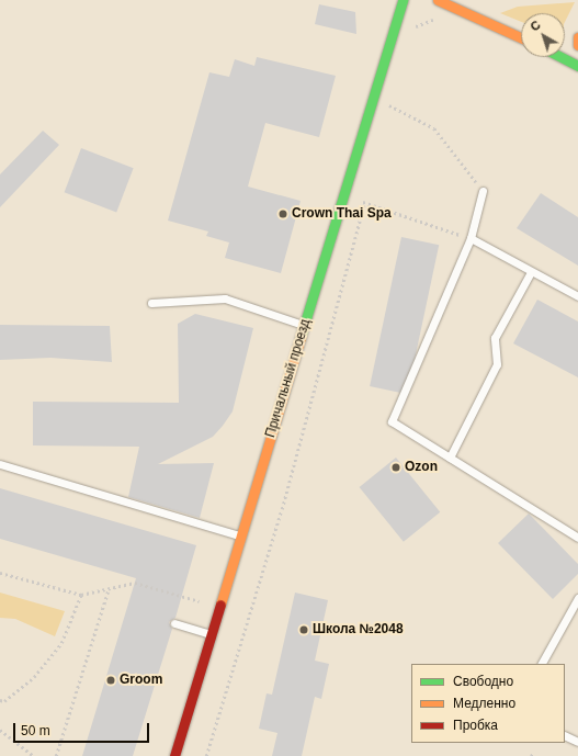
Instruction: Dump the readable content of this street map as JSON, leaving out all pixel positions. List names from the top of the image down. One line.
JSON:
{"streets":{"street":["Причальный проезд"]},"places":["Crown Thai Spa","Ozon","Школа №2048","Groom"],"legend":["Свободно","Медленно","Пробка"],"scale_bar":"50 m","north":"top left"}
